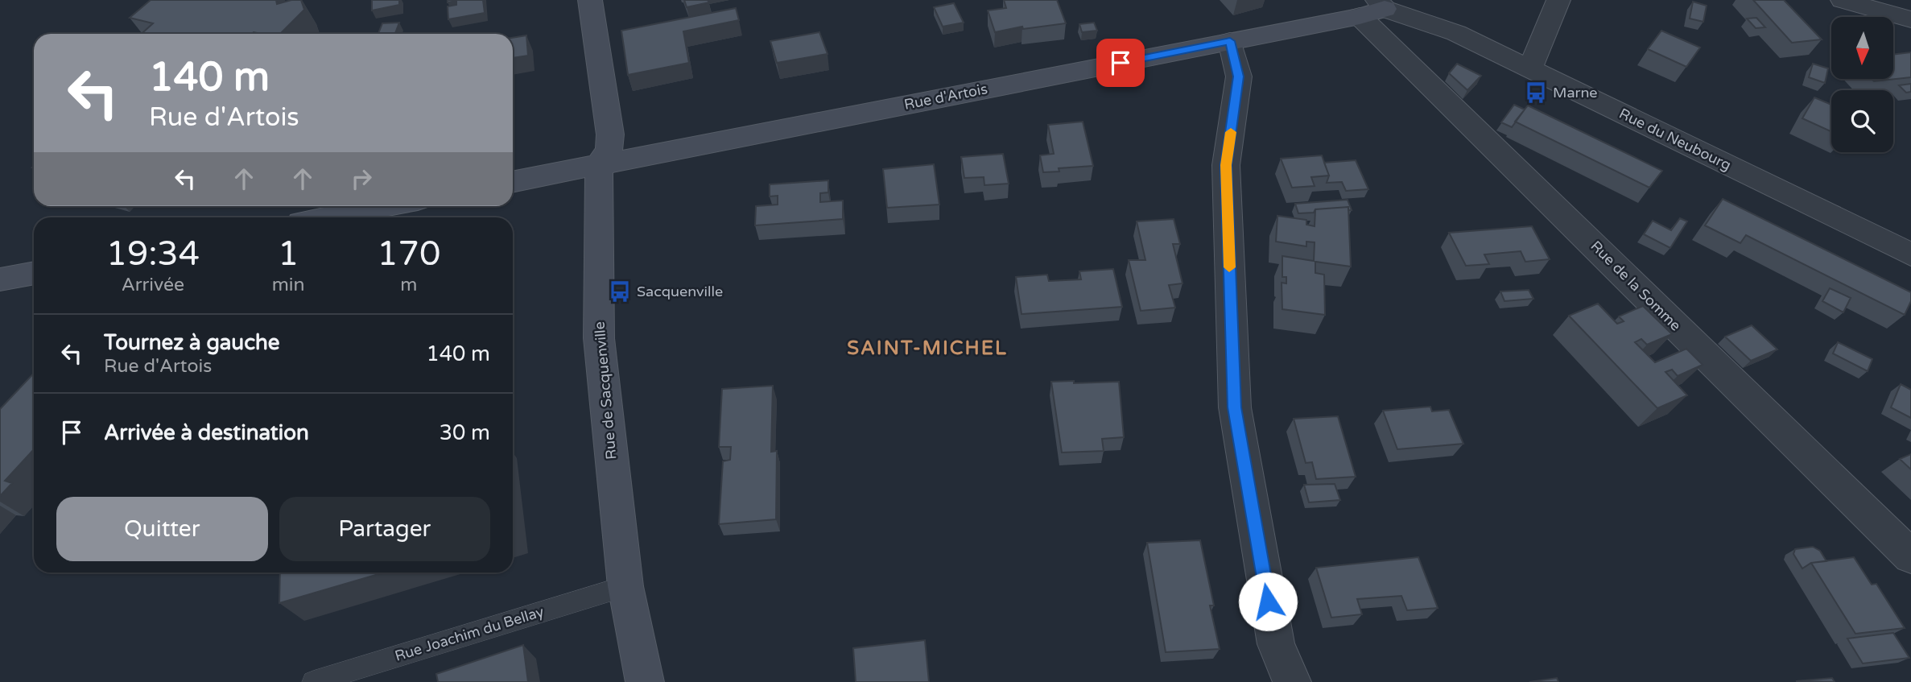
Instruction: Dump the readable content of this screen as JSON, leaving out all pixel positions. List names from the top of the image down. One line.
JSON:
{"streets":{"street":["Rue d'Artois","Rue du Neubourg","Rue de la Somme","Rue de Sacquenville"],"lane":["Rue Joachim du Bellay"]},"crossings":[["Rue d'Artois","Rue du Neubourg"],["Rue d'Artois","Rue de la Somme"],["Rue d'Artois","Rue de Sacquenville"],["Rue du Neubourg","Rue de la Somme"],["Rue de Sacquenville","Rue Joachim du Bellay"]],"districts":["SAINT-MICHEL"],"places":{"bus stop":["Marne","Sacquenville"]},"north":"bottom","page":{"turn":["140 m","Rue d'Artois"],"eta":["19:34","Arrivée","1","min","170","m"],"list":[{"name":"Tournez à gauche","note":"Rue d'Artois","value":"140 m"},{"name":"Arrivée à destination","value":"30 m"}],"buttons":["Quitter","Partager"]}}
